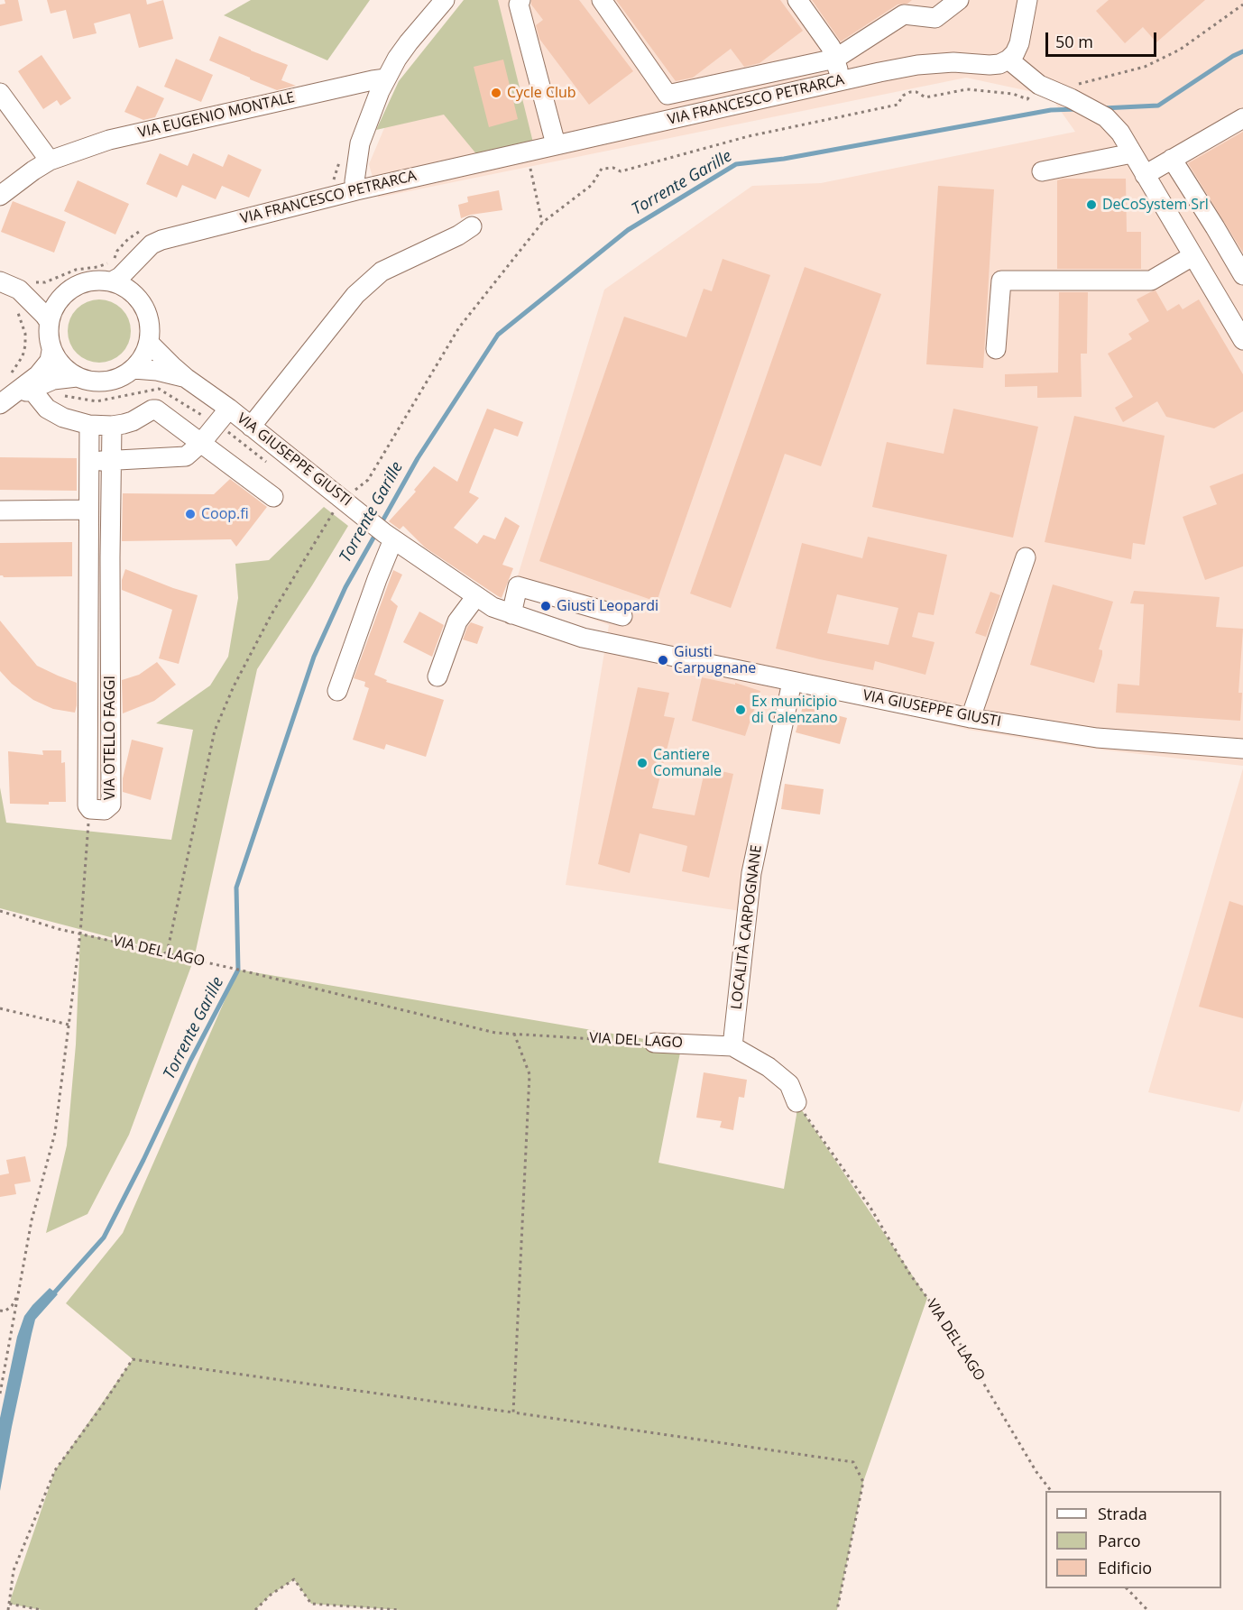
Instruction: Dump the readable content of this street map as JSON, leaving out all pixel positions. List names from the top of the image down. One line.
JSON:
{"streets":{"street":["VIA FRANCESCO PETRARCA","VIA EUGENIO MONTALE","VIA GIUSEPPE GIUSTI","VIA OTELLO FAGGI","LOCALITÀ CARPOGNANE","VIA DEL LAGO"]},"crossings":[["VIA FRANCESCO PETRARCA","VIA GIUSEPPE GIUSTI"],["VIA GIUSEPPE GIUSTI","LOCALITÀ CARPOGNANE"],["LOCALITÀ CARPOGNANE","VIA DEL LAGO"]],"water":["Torrente Garille"],"places":["Cycle Club","DeCoSystem Srl","Coop.fi","Giusti Leopardi","Giusti Carpugnane","Ex municipio di Calenzano","Cantiere Comunale"],"legend":["Strada","Parco","Edificio"],"scale_bar":"50 m"}
